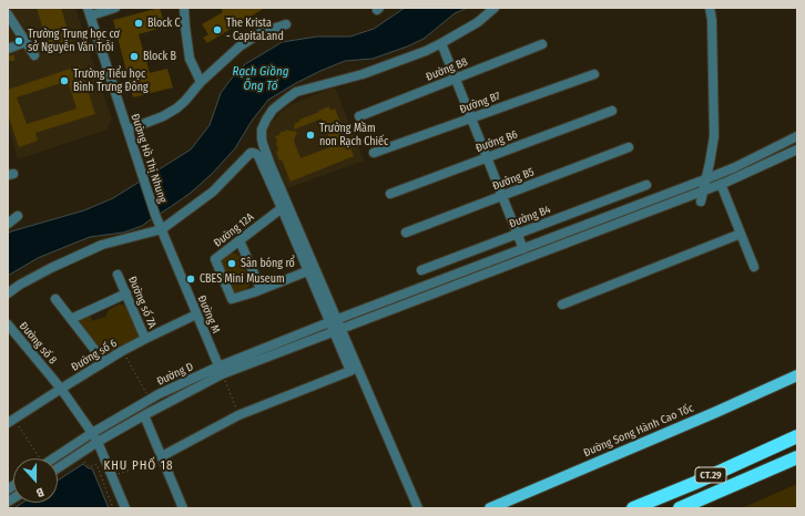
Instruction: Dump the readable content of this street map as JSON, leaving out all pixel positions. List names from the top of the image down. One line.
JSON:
{"streets":{"highway":["CT.29"],"main road":["Đường Song Hành Cao Tốc"],"street":["Đường B8","Đường B7","Đường B6","Đường Hồ Thị Nhung","Đường B5","Đường B4","Đường 12A","Đường số 7A","Đường M","Đường số 8","Đường số 6","Đường D"]},"crossings":[["Đường Hồ Thị Nhung","Đường M"],["Đường số 7A","Đường số 6"],["Đường M","Đường số 6"],["Đường M","Đường D"],["Đường số 8","Đường số 6"],["Đường số 8","Đường D"]],"districts":["KHU PHỐ 18"],"water":["Rạch Giồng Ông Tố"],"places":["Block C","The Krista - CapitaLand","Trường Trung học cơ sở Nguyễn Văn Trỗi","Block B","Trường Tiểu học Bình Trưng Đông","Trường Mầm non Rạch Chiếc","Sân bóng rổ","CBES Mini Museum"],"north":"bottom"}
